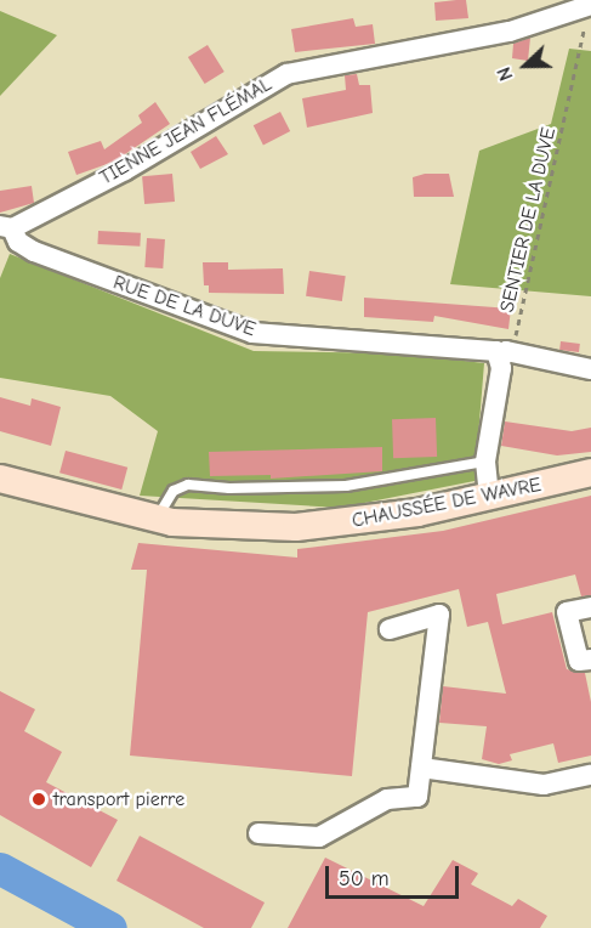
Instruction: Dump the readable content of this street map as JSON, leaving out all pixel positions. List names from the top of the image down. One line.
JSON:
{"streets":{"main road":["CHAUSSÉE DE WAVRE"],"street":["TIENNE JEAN FLÉMAL","RUE DE LA DUVE"],"path":["SENTIER DE LA DUVE"]},"crossings":[["TIENNE JEAN FLÉMAL","SENTIER DE LA DUVE"],["TIENNE JEAN FLÉMAL","RUE DE LA DUVE"],["SENTIER DE LA DUVE","RUE DE LA DUVE"]],"places":["transport pierre"],"scale_bar":"50 m","north":"left"}
